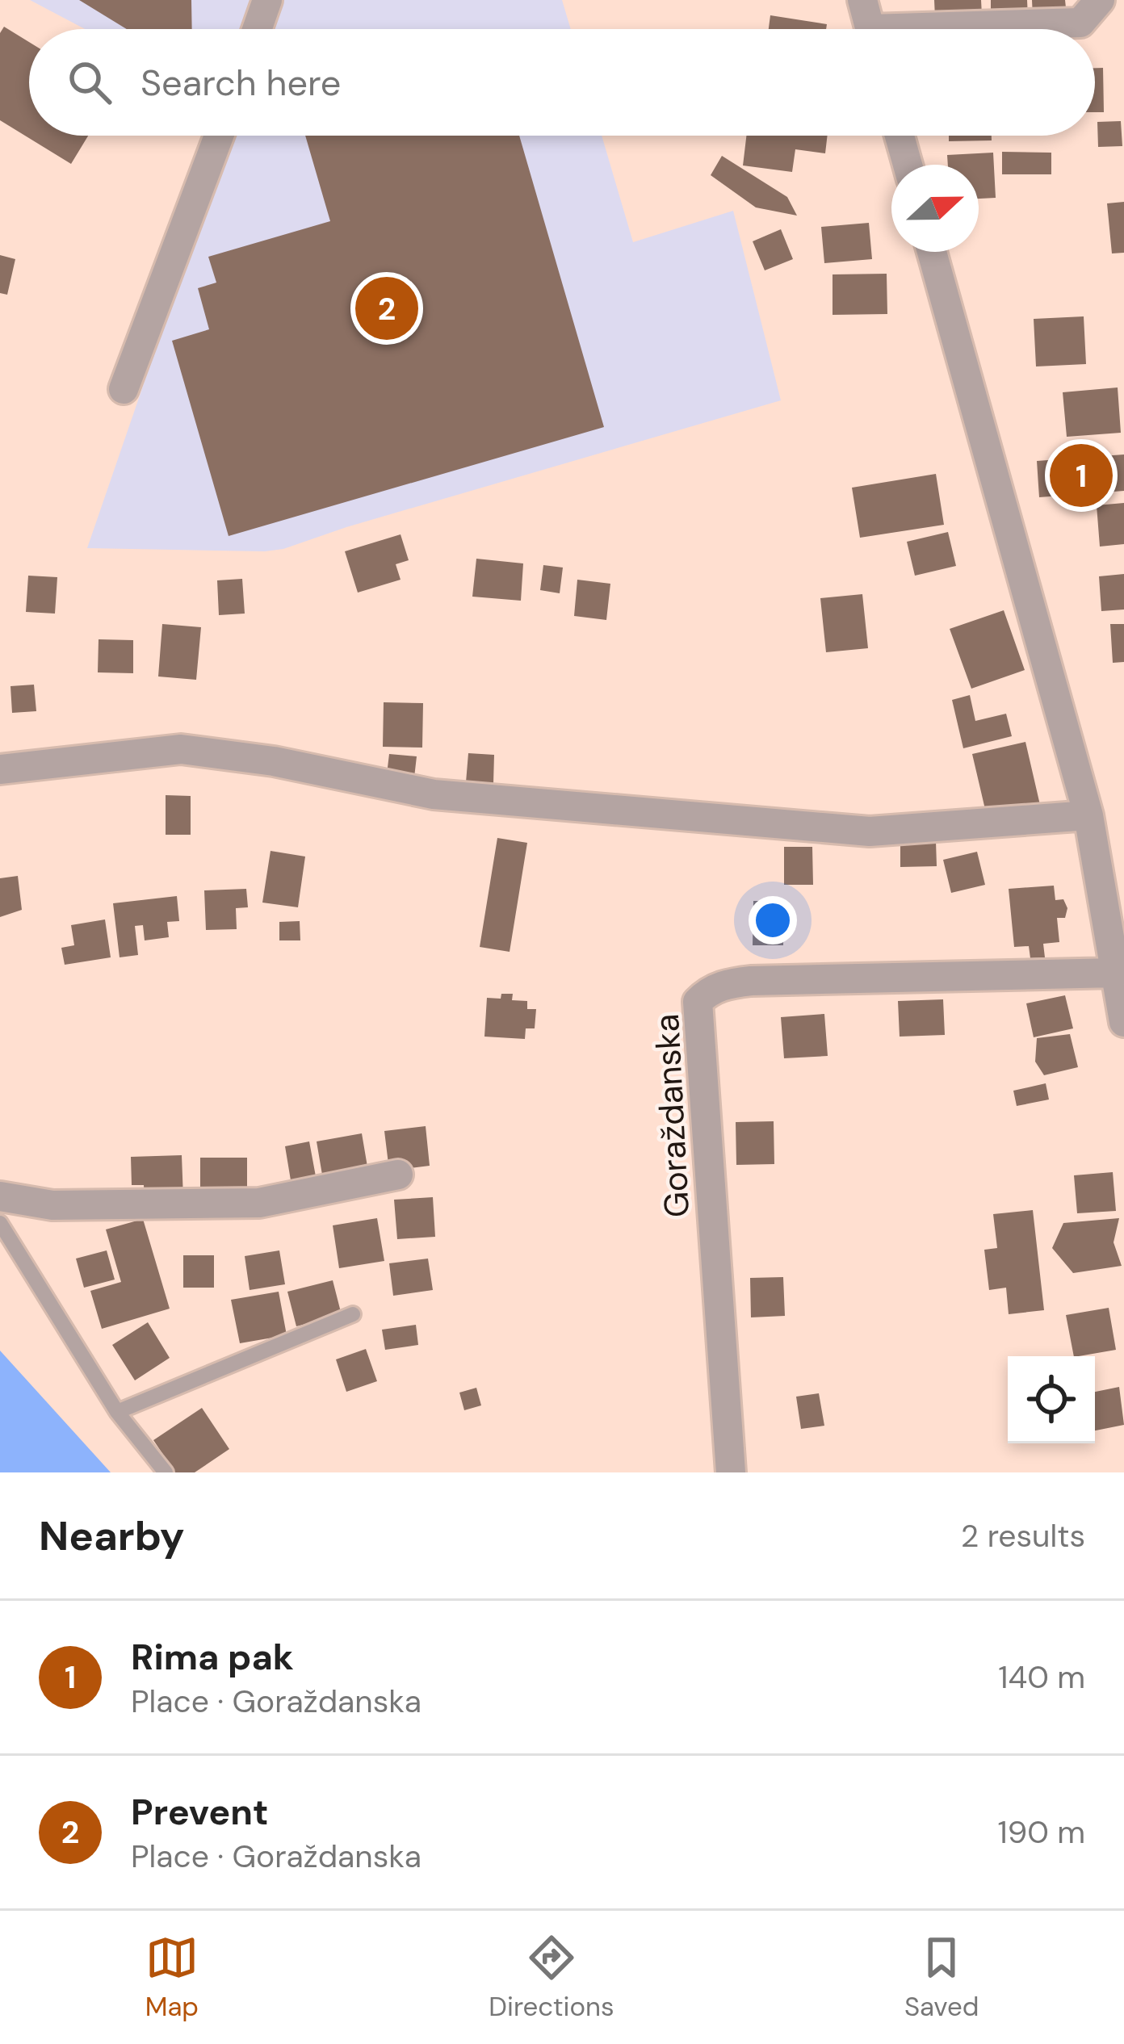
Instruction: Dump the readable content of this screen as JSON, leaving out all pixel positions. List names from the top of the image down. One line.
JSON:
{"streets":{"street":["Goraždanska"]},"north":"right","page":{"search":"Search here","pins":["2","1"],"heading":["Nearby","2 results"],"list":[{"mark":"1","name":"Rima pak","note":"Place · Goraždanska","value":"140 m"},{"mark":"2","name":"Prevent","note":"Place · Goraždanska","value":"190 m"}],"nav":["Map","Directions","Saved"]}}
